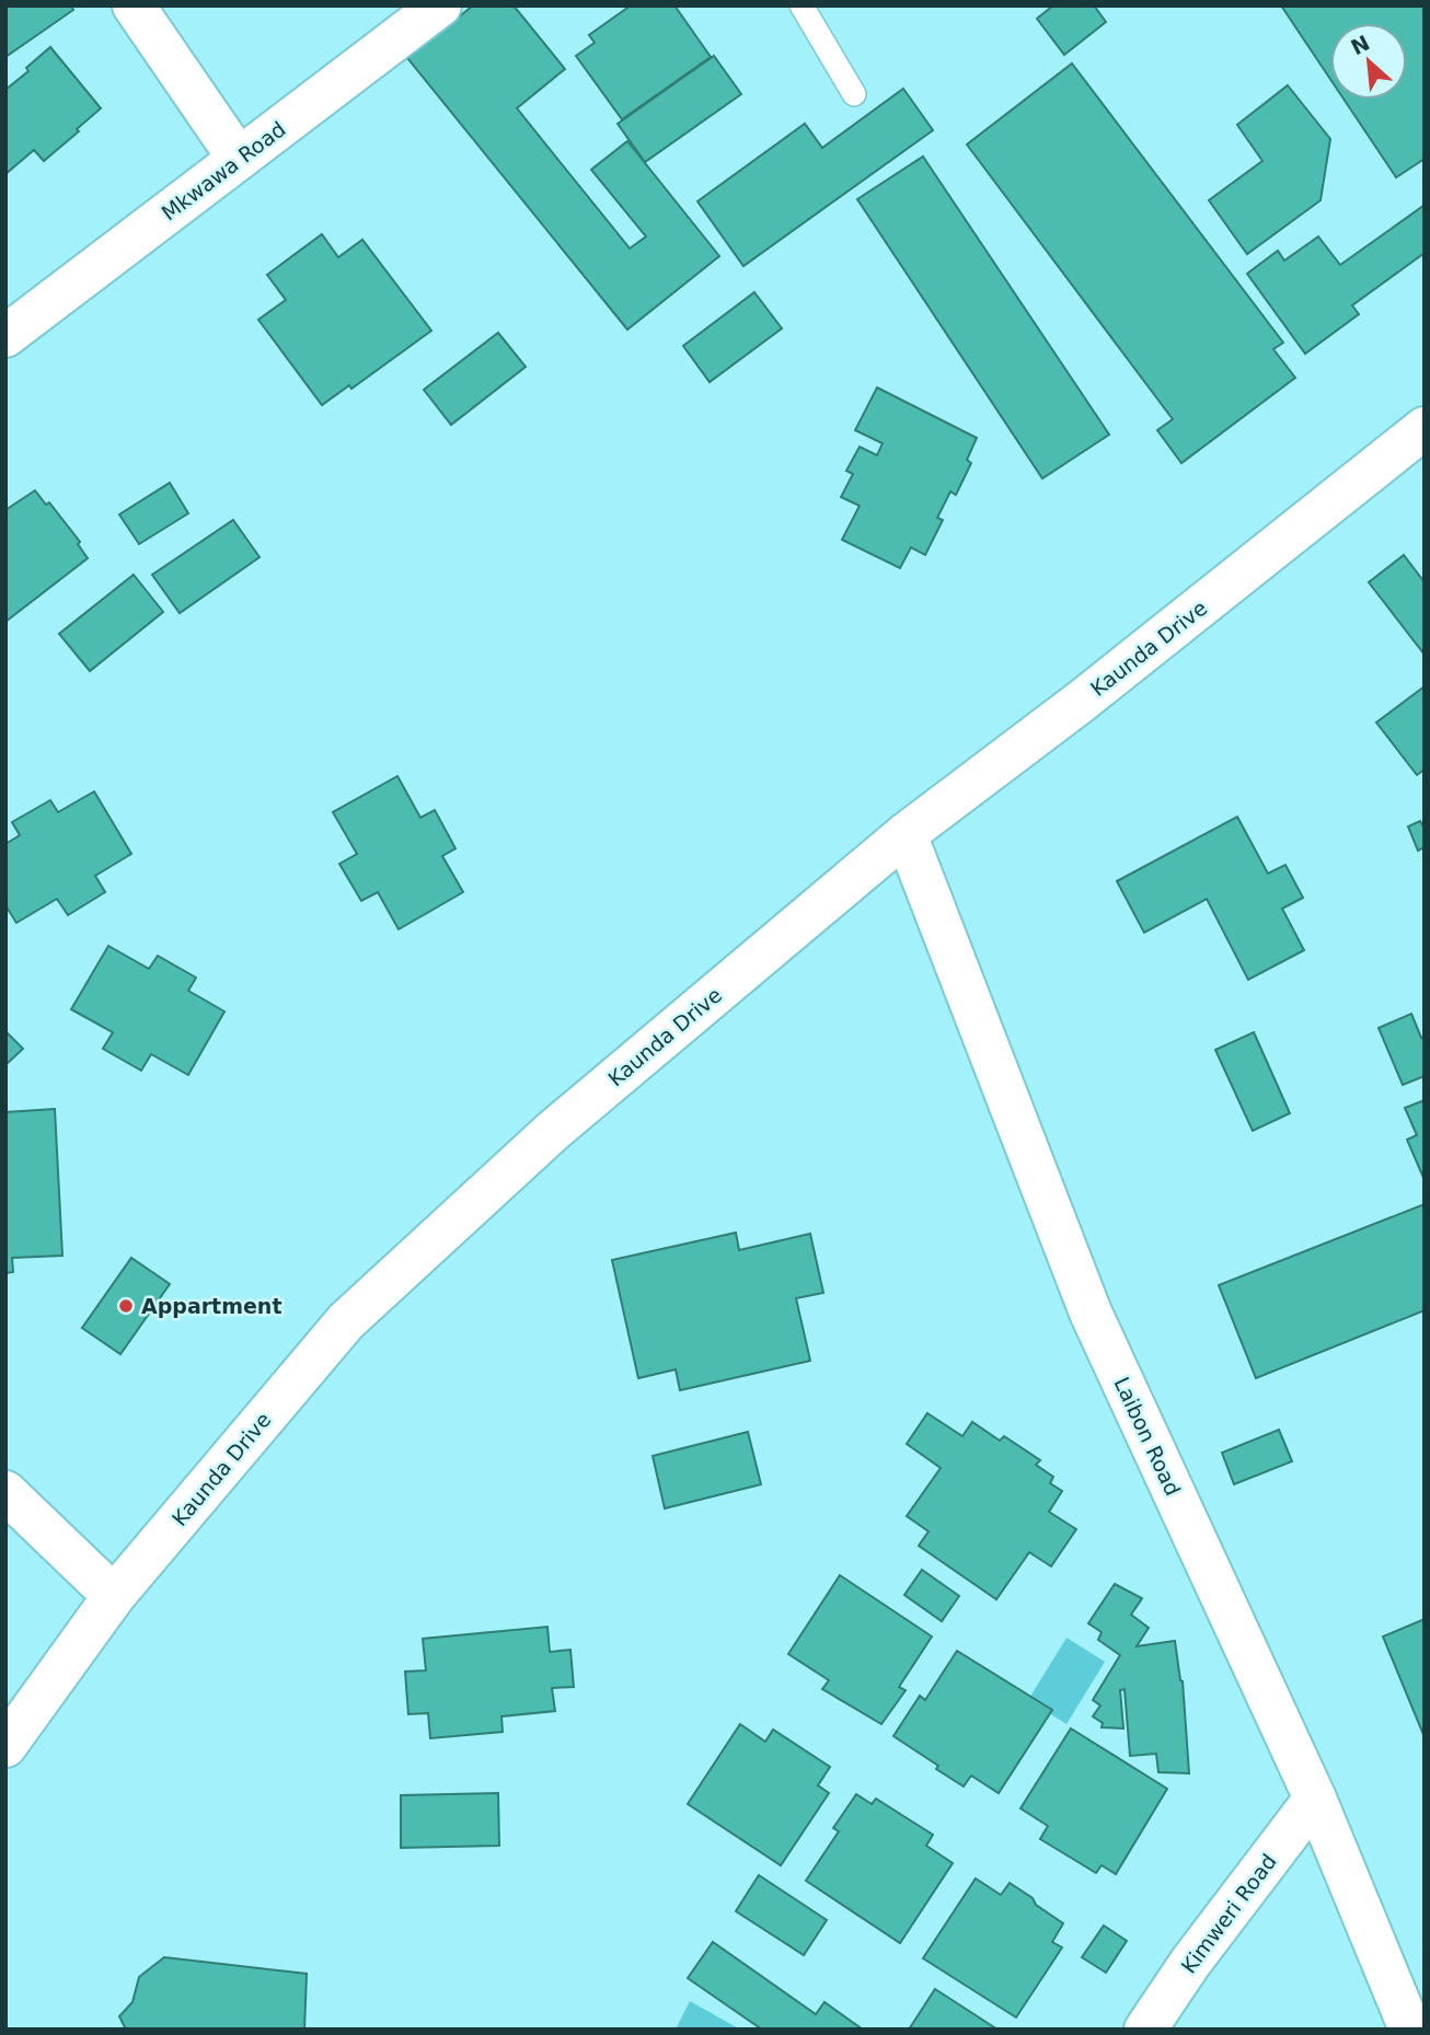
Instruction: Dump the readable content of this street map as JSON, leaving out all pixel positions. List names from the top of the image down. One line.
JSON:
{"streets":{"street":["Mkwawa Road","Kaunda Drive","Laibon Road","Kimweri Road"]},"crossings":[["Kaunda Drive","Laibon Road"],["Laibon Road","Kimweri Road"]],"places":["Appartment"],"north":"top left"}
